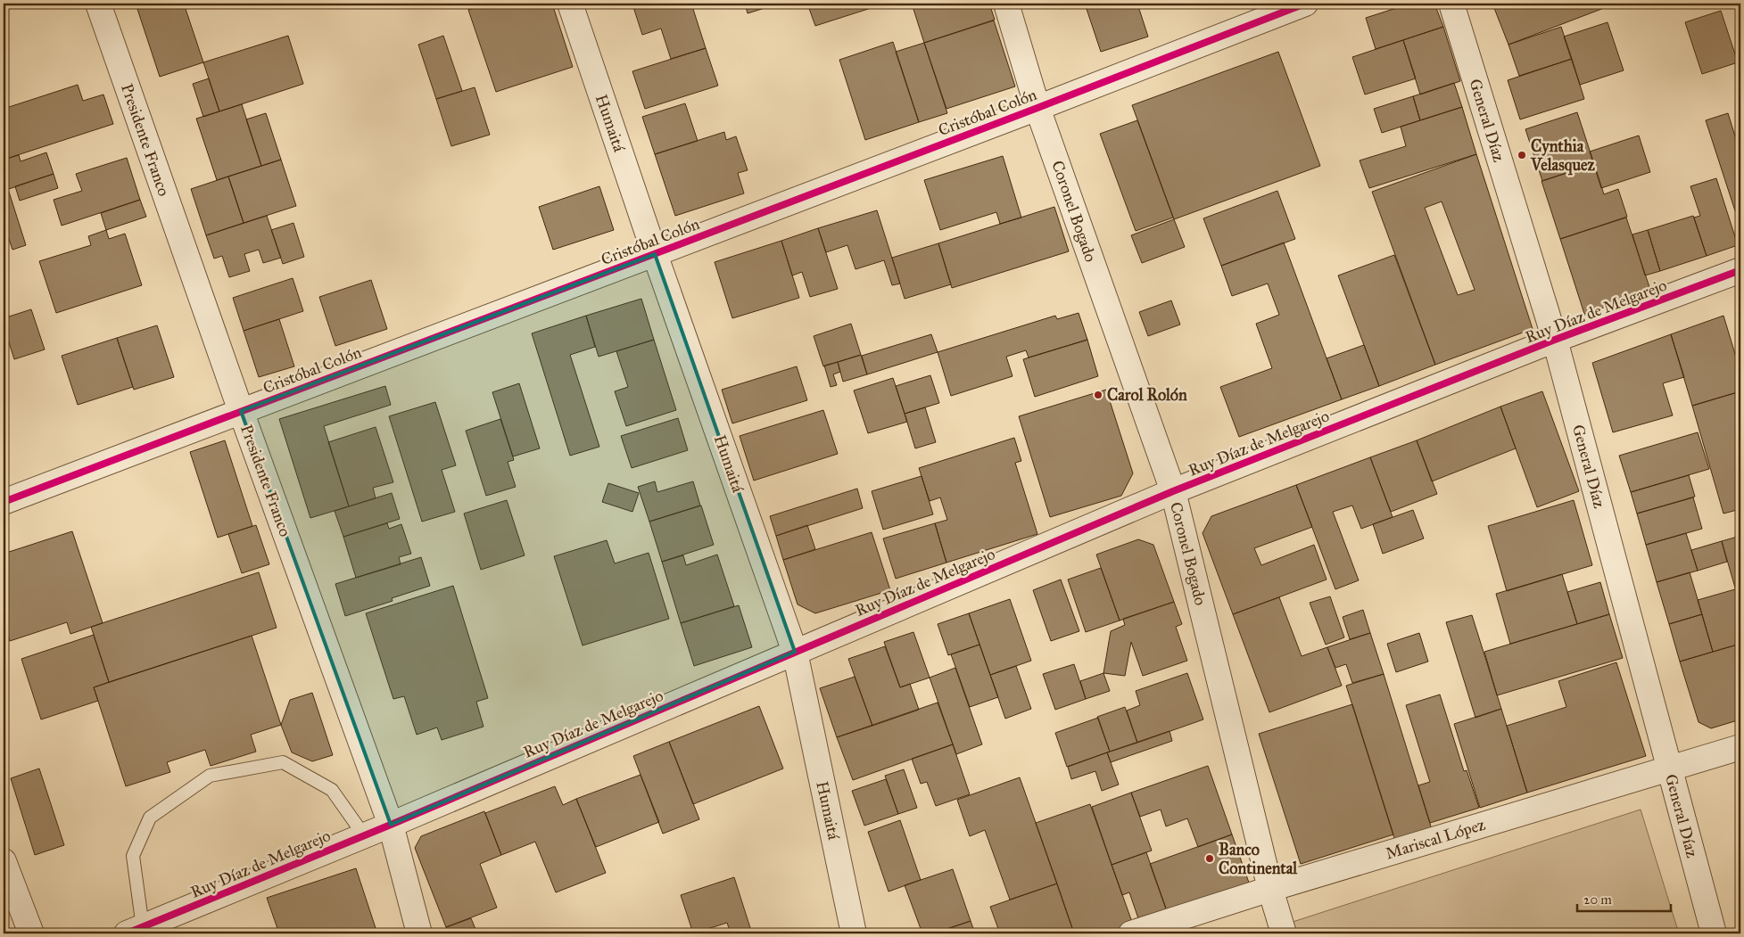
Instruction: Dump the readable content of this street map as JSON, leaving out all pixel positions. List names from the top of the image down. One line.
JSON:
{"streets":{"street":["Cristóbal Colón","General Díaz","Humaitá","Presidente Franco","Coronel Bogado","Ruy Díaz de Melgarejo","Mariscal López"]},"crossings":[["Cristóbal Colón","Humaitá"],["Cristóbal Colón","Presidente Franco"],["Cristóbal Colón","Coronel Bogado"],["General Díaz","Ruy Díaz de Melgarejo"],["General Díaz","Mariscal López"],["Humaitá","Ruy Díaz de Melgarejo"],["Presidente Franco","Ruy Díaz de Melgarejo"],["Coronel Bogado","Ruy Díaz de Melgarejo"],["Coronel Bogado","Mariscal López"]],"places":["Cynthia Velasquez","Carol Rolón","Banco Continental"],"scale_bar":"20 m"}
